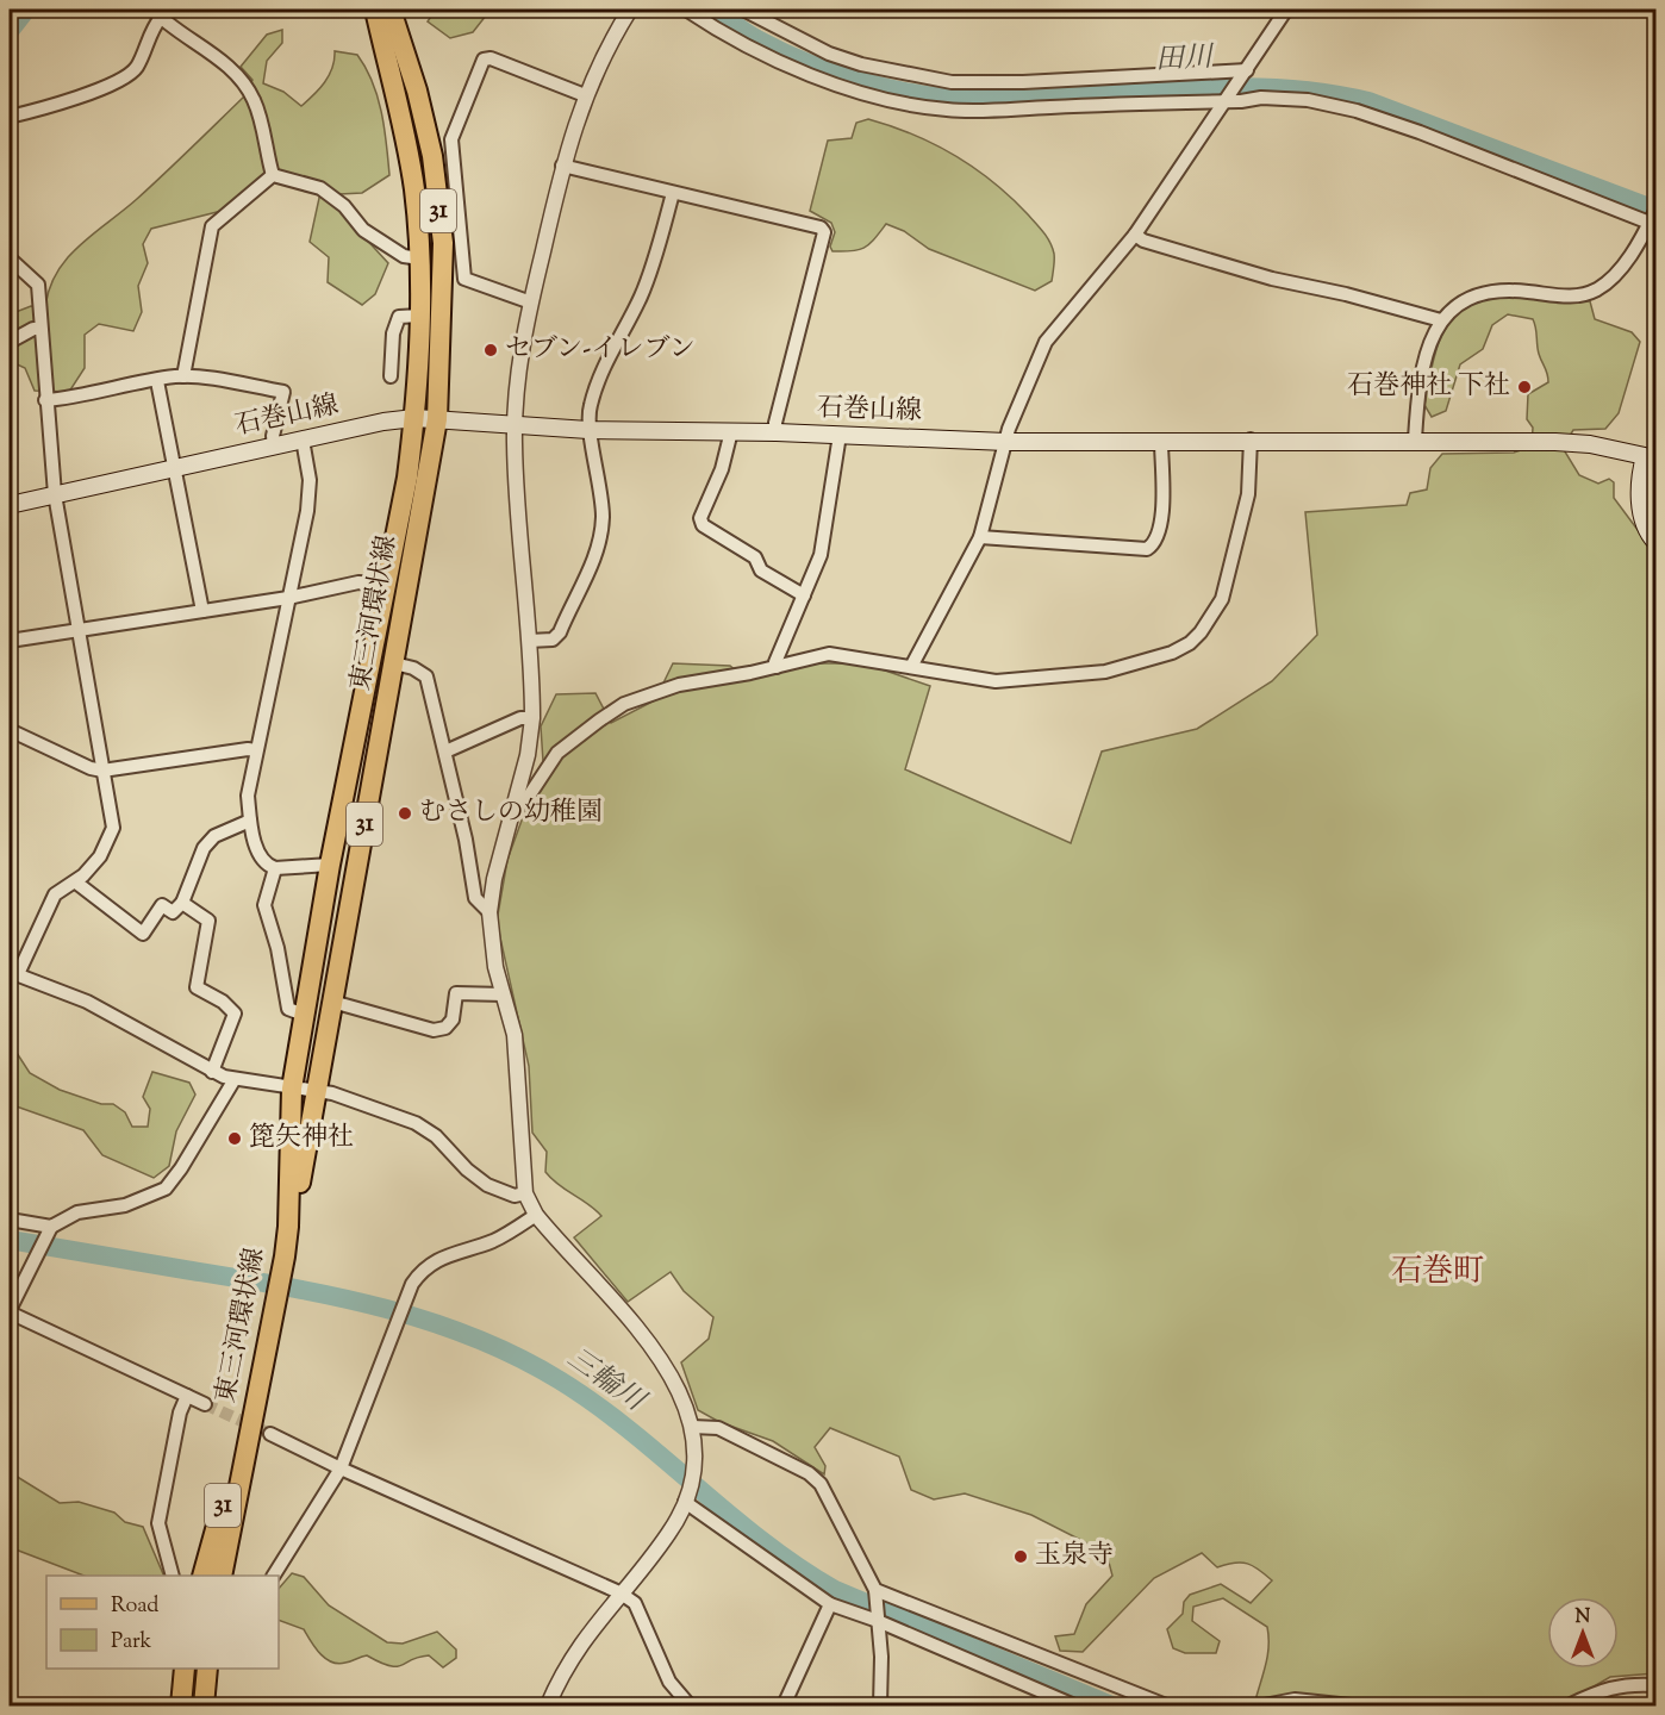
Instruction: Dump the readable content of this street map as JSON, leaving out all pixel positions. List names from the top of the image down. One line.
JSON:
{"streets":{"main road":["31","石巻山線","東三河環状線"]},"crossings":[["石巻山線","東三河環状線"]],"districts":["石巻町"],"water":["田川","三輪川"],"places":["セブン-イレブン","石巻神社 下社","むさしの幼稚園","箆矢神社","玉泉寺"],"legend":["Road","Park"],"north":"top"}
